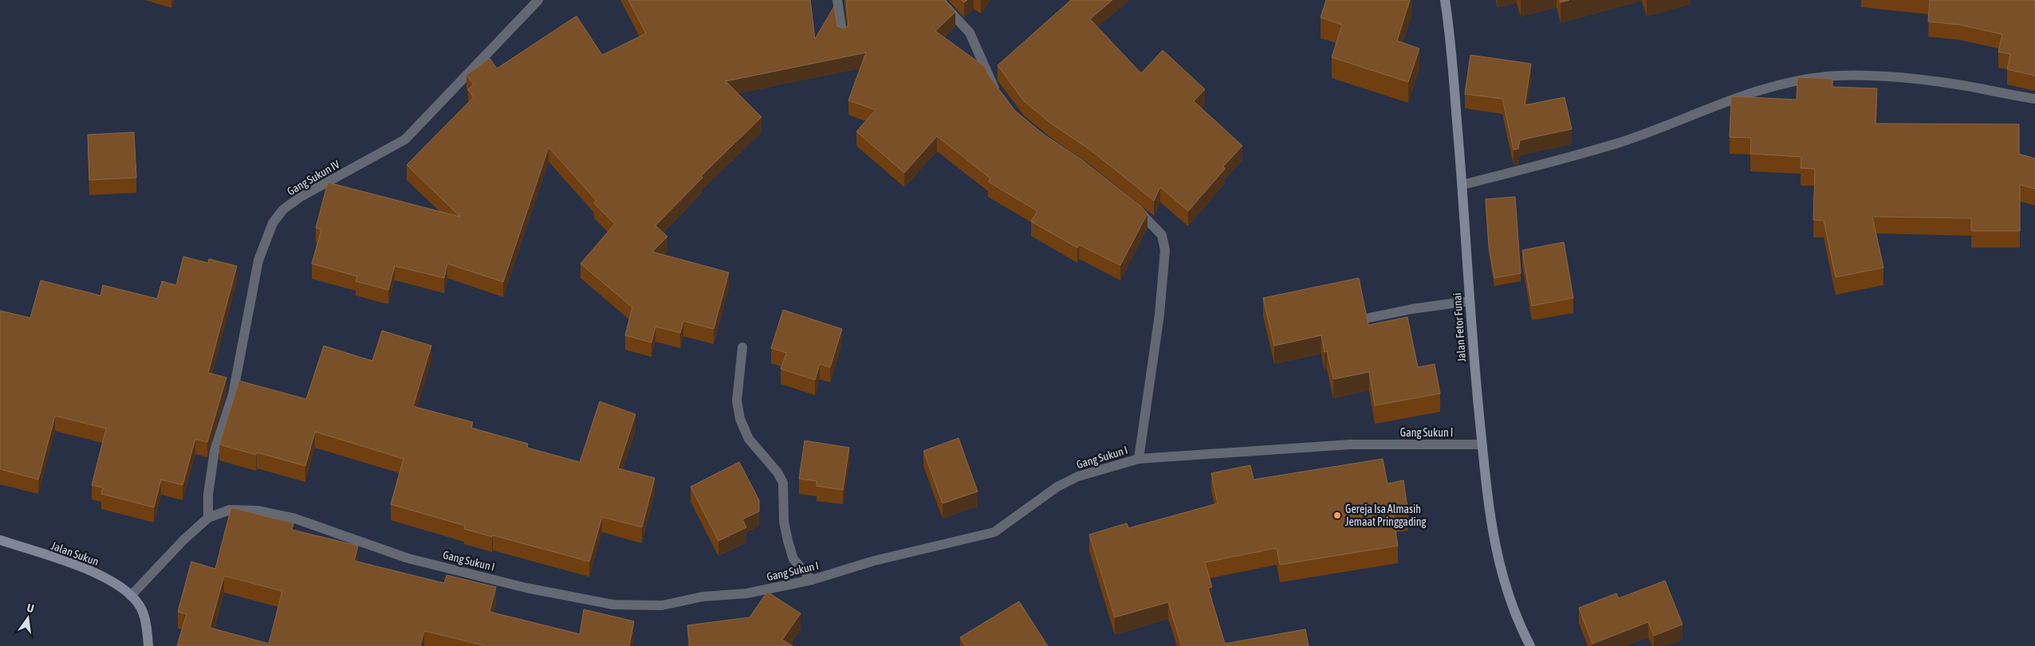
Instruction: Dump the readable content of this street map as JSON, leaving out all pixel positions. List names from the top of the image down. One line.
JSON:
{"streets":{"street":["Gang Sukun IV","Jalan Fetor Funai","Gang Sukun I","Jalan Sukun"]},"crossings":[["Gang Sukun IV","Gang Sukun I"],["Jalan Fetor Funai","Gang Sukun I"],["Gang Sukun I","Jalan Sukun"]],"places":["Gereja Isa Almasih Jemaat Pringgading"],"north":"top"}
